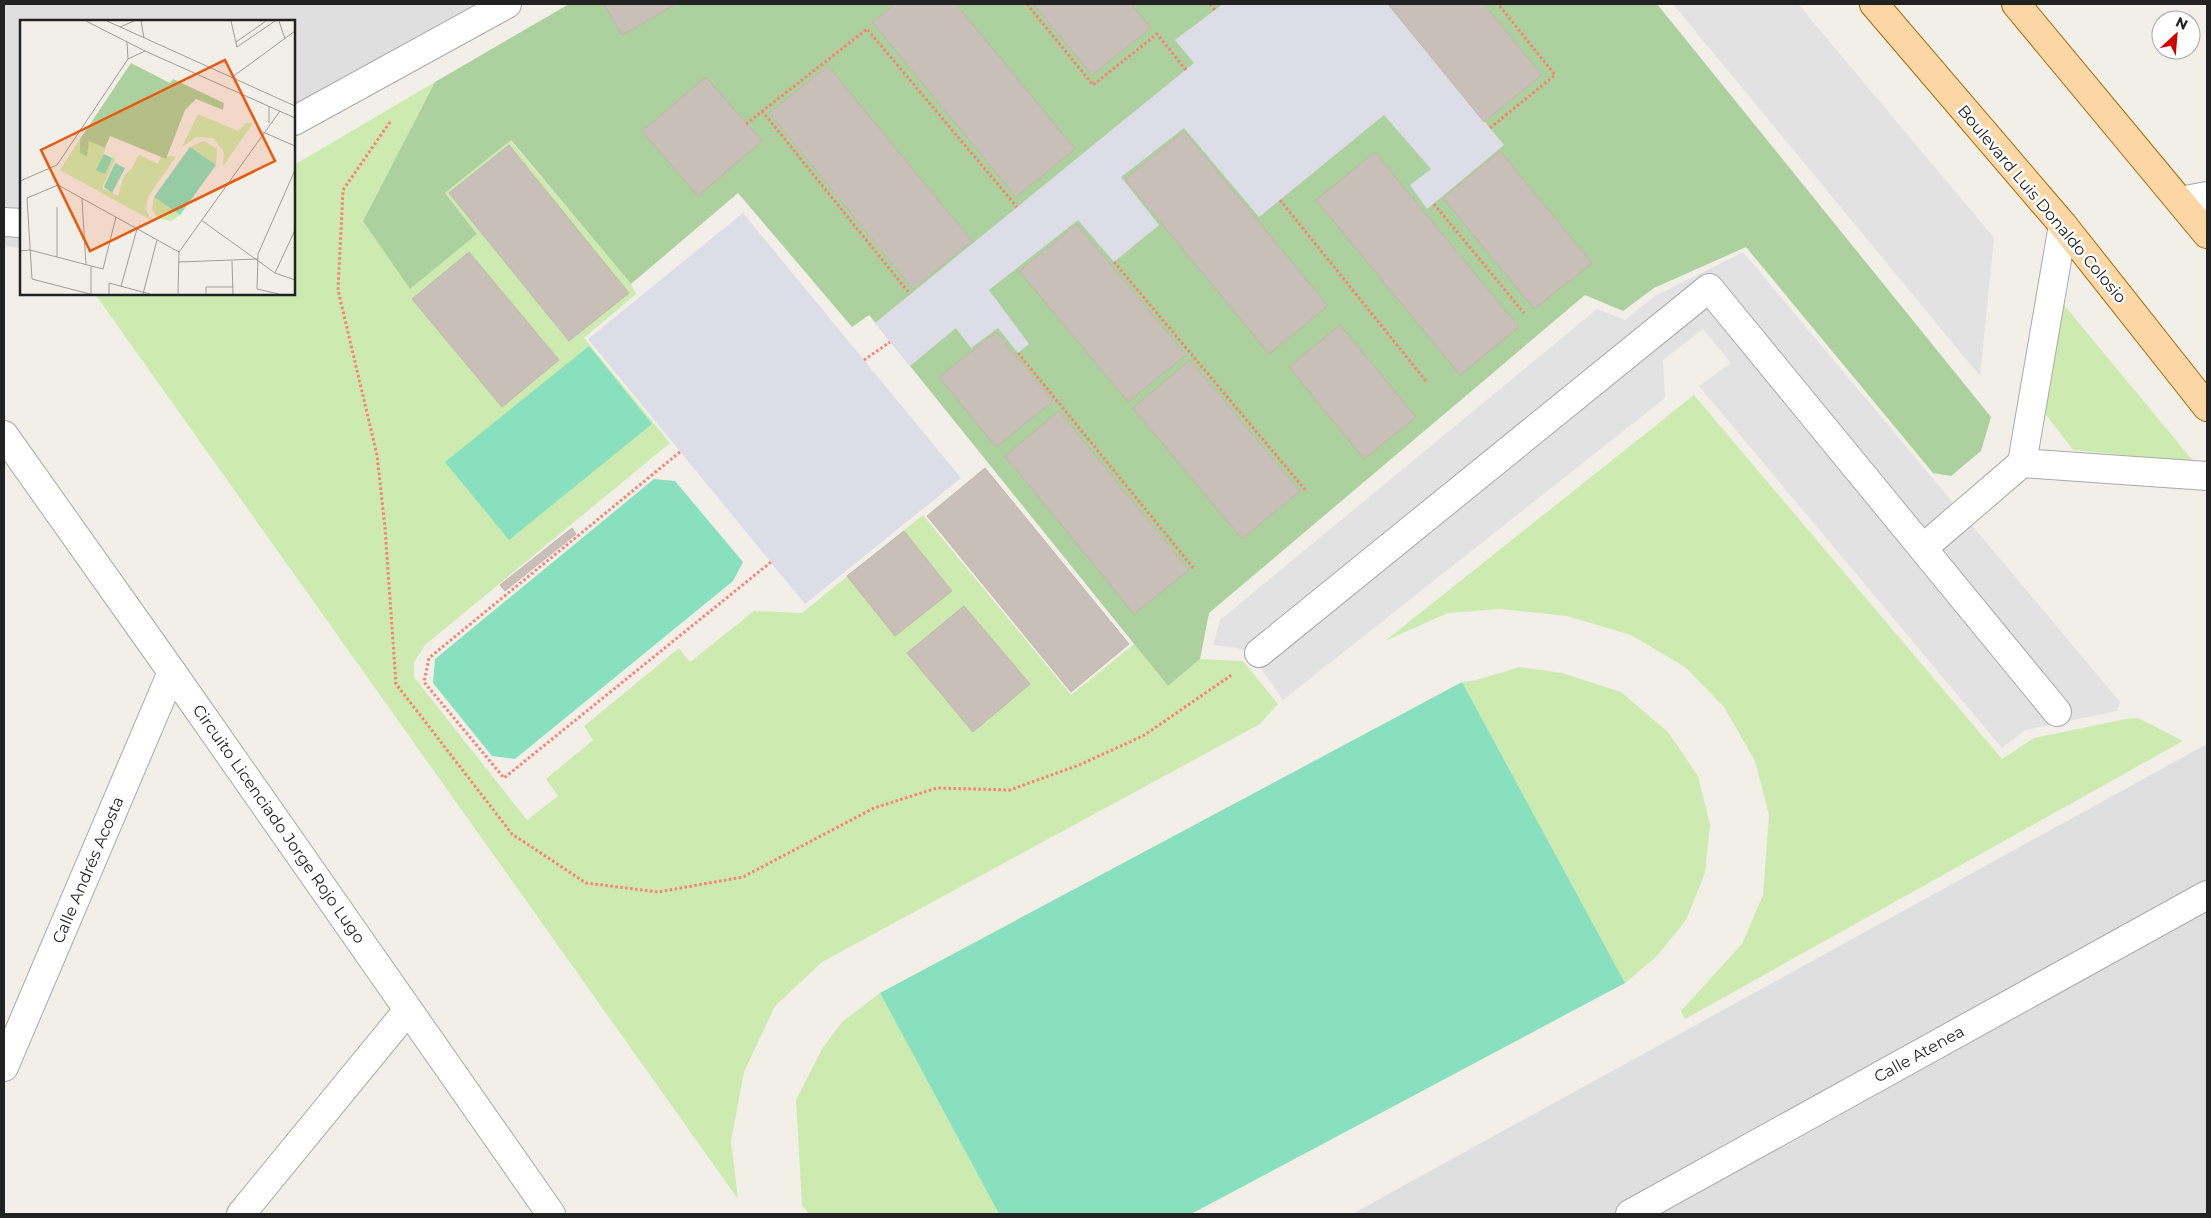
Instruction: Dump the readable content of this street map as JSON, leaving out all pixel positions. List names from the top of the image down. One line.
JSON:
{"streets":{"main road":["Boulevard Luis Donaldo Colosio"],"street":["Circuito Licenciado Jorge Rojo Lugo","Calle Andrés Acosta","Calle Atenea"]},"crossings":[["Circuito Licenciado Jorge Rojo Lugo","Calle Andrés Acosta"]],"north":"top right"}
